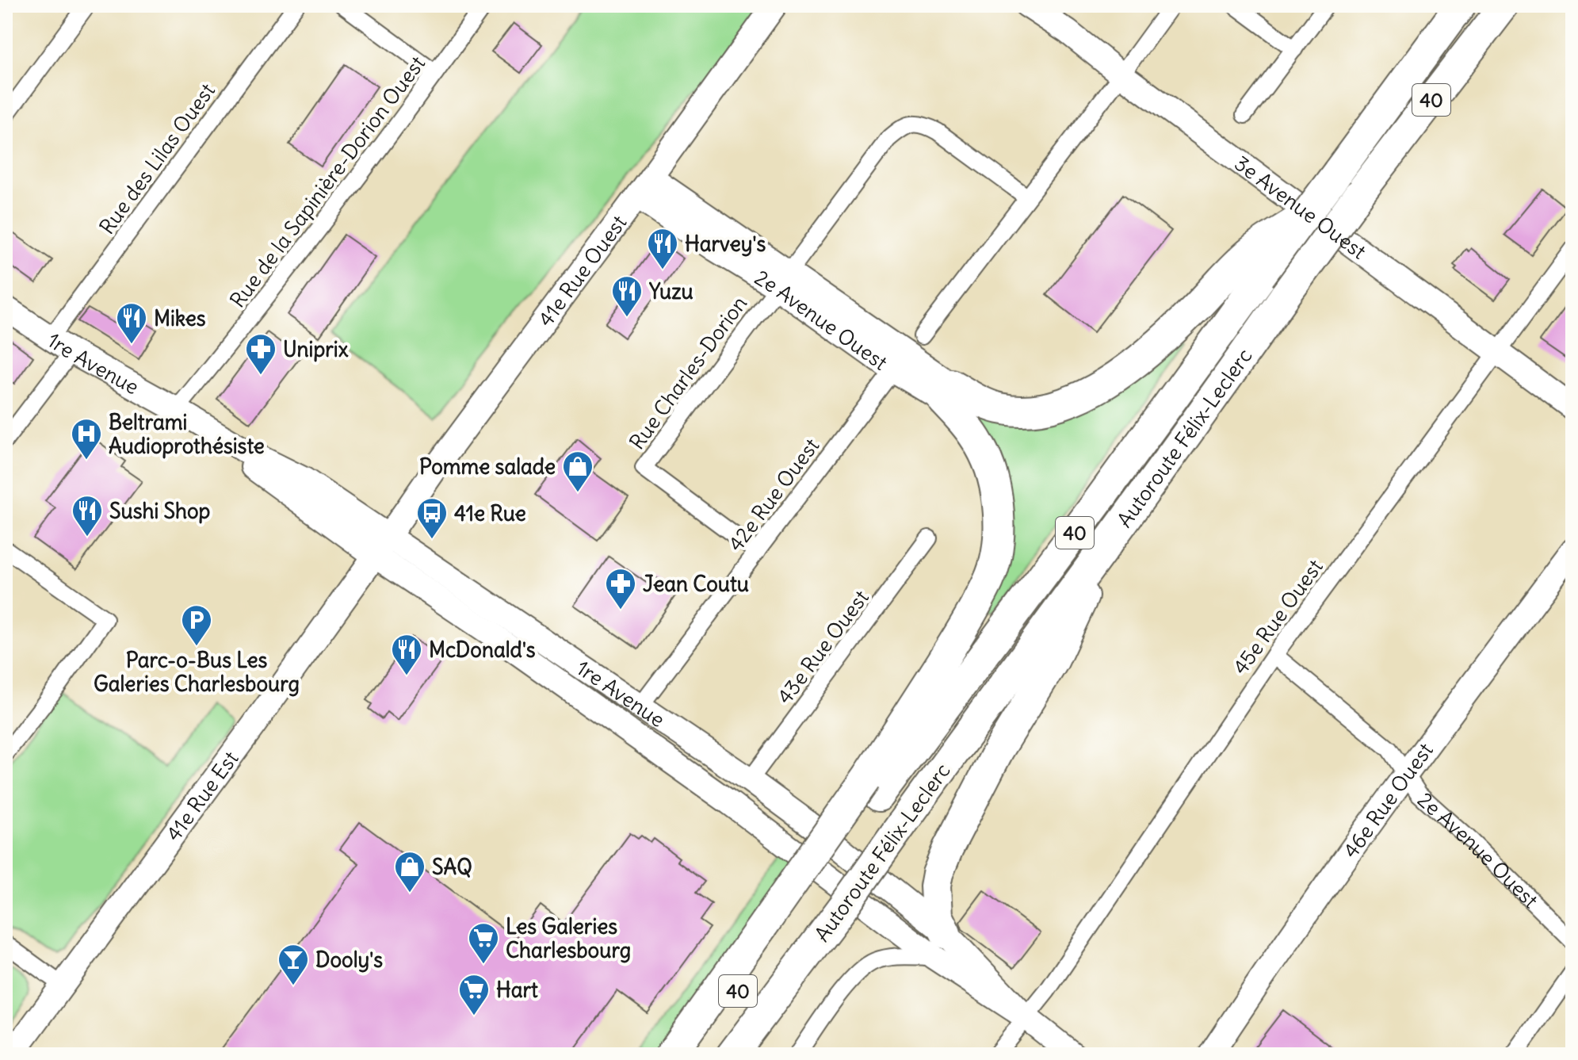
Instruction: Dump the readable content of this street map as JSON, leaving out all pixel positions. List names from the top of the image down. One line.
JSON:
{"streets":{"highway":["40","Autoroute Félix-Leclerc"],"street":["Rue des Lilas Ouest","Rue de la Sapinière-Dorion Ouest","3e Avenue Ouest","41e Rue Ouest","2e Avenue Ouest","1re Avenue","Rue Charles-Dorion","42e Rue Ouest","45e Rue Ouest","43e Rue Ouest","41e Rue Est","46e Rue Ouest"]},"crossings":[["40","Autoroute Félix-Leclerc"],["Rue des Lilas Ouest","1re Avenue"],["Rue de la Sapinière-Dorion Ouest","1re Avenue"],["3e Avenue Ouest","45e Rue Ouest"],["41e Rue Ouest","2e Avenue Ouest"],["41e Rue Ouest","1re Avenue"],["41e Rue Ouest","41e Rue Est"],["2e Avenue Ouest","Rue Charles-Dorion"],["2e Avenue Ouest","42e Rue Ouest"],["2e Avenue Ouest","45e Rue Ouest"],["2e Avenue Ouest","46e Rue Ouest"],["1re Avenue","42e Rue Ouest"],["1re Avenue","45e Rue Ouest"],["1re Avenue","43e Rue Ouest"],["1re Avenue","41e Rue Est"],["Rue Charles-Dorion","42e Rue Ouest"]],"places":{"restaurant":["Harvey's","Yuzu","Mikes","Sushi Shop","McDonald's"],"pharmacy":["Uniprix","Jean Coutu"],"hospital":["Beltrami Audioprothésiste"],"shop":["Pomme salade","SAQ"],"bus stop":["41e Rue"],"parking":["Parc-o-Bus Les Galeries Charlesbourg"],"supermarket":["Les Galeries Charlesbourg","Hart"],"bar":["Dooly's"]}}
